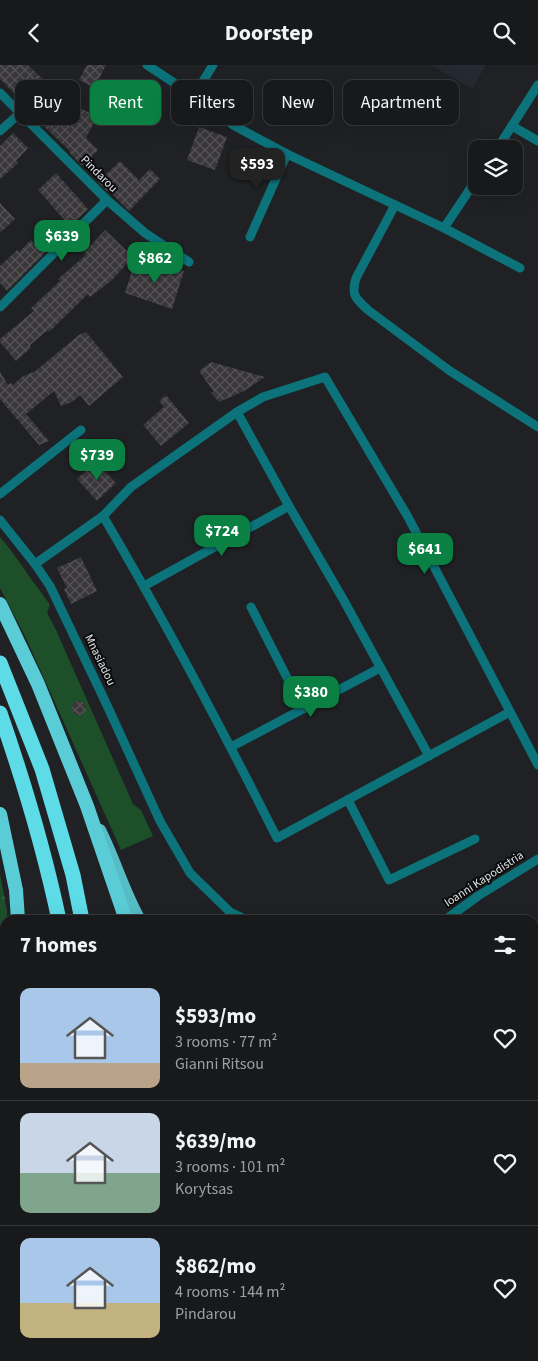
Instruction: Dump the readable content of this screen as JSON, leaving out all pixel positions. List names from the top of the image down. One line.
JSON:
{"streets":{"street":["Pindarou","Mnasiadou","Ioanni Kapodistria"]},"page":{"header":"Doorstep","chip":["Buy","Rent","Filters","New","Apartment"],"price":["$593","$639","$862","$739","$724","$641","$380"],"heading":"7 homes","list":[{"name":"$593/mo","note":"3 rooms · 77 m² · Gianni Ritsou"},{"name":"$639/mo","note":"3 rooms · 101 m² · Korytsas"},{"name":"$862/mo","note":"4 rooms · 144 m² · Pindarou"}]}}
